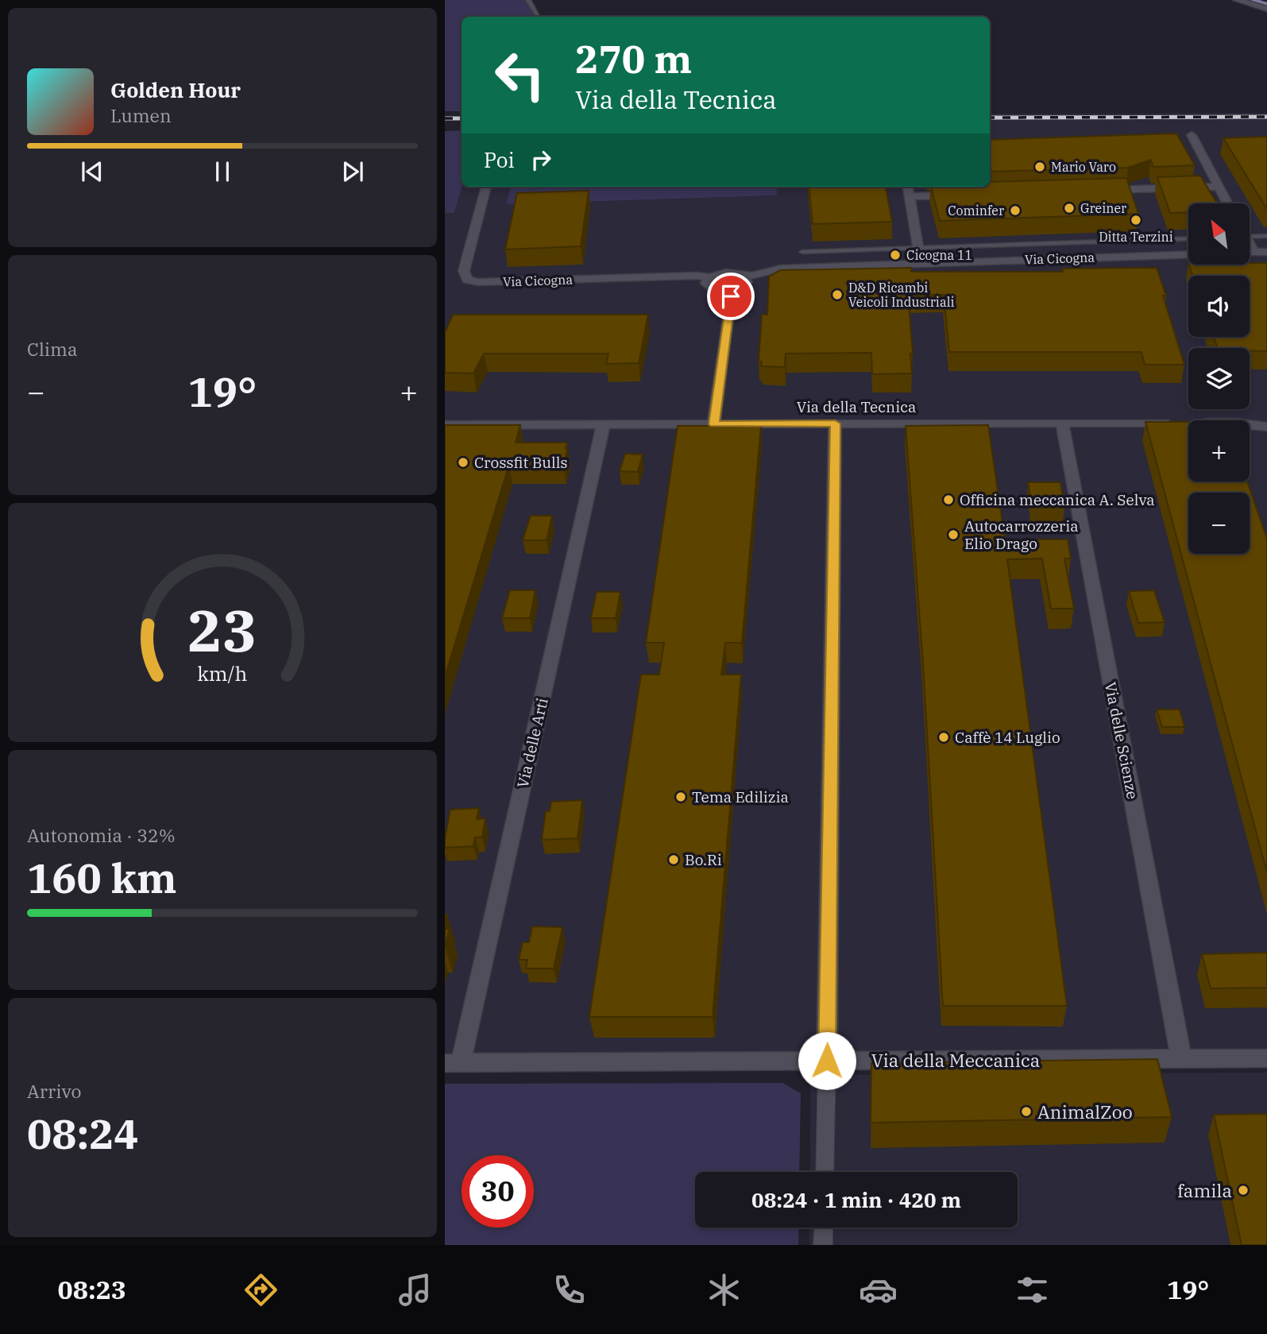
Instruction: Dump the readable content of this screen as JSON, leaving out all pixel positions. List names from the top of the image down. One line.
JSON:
{"streets":{"street":["Via Cicogna","Via della Tecnica","Via delle Scienze","Via delle Arti","Via della Meccanica"]},"crossings":[["Via della Tecnica","Via delle Scienze"],["Via della Tecnica","Via delle Arti"],["Via delle Scienze","Via della Meccanica"],["Via delle Arti","Via della Meccanica"]],"places":["Mario Varo","Greiner","Cominfer","Ditta Terzini","Cicogna 11","D&D Ricambi Veicoli Industriali","Crossfit Bulls","Officina meccanica A. Selva","Autocarrozzeria Elio Drago","Caffè 14 Luglio","Tema Edilizia","Bo.Ri","AnimalZoo","famila"],"north":"top left","page":{"turn":["270 m","Via della Tecnica"],"song":["Golden Hour","Lumen"],"then":"Poi","map_buttons":["+","−"],"tile":["Clima",["Autonomia · 32%","160 km"],["Arrivo","08:24"]],"heat":["−","19°","+"],"limit":"30","trip":"08:24 · 1 min · 420 m","tabs":["08:23","19°"],"gauge":["23","km/h"]}}
